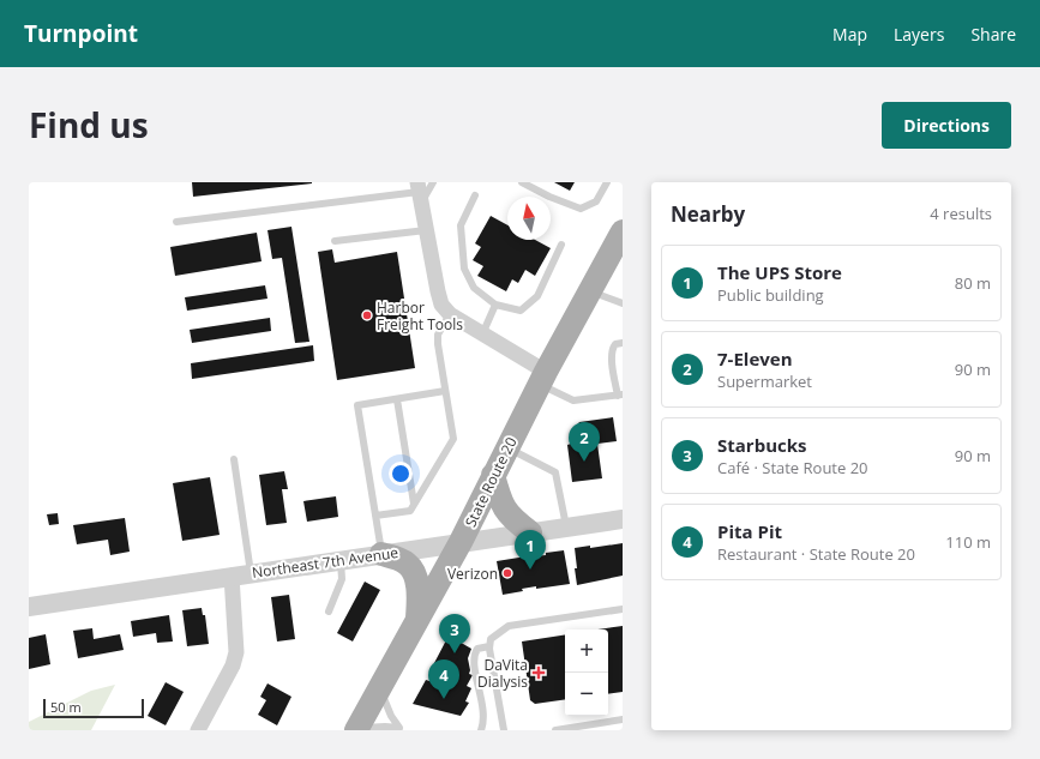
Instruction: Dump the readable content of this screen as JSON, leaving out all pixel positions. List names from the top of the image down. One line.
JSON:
{"streets":{"main road":["State Route 20"],"street":["Northeast 7th Avenue"]},"crossings":[["State Route 20","Northeast 7th Avenue"]],"places":{"other":["Harbor Freight Tools","Verizon"],"health":["DaVita Dialysis"]},"scale_bar":"50 m","north":"top","page":{"header":"Turnpoint","nav":["Map","Layers","Share"],"title":"Find us","buttons":"Directions","heading":["Nearby","4 results"],"list":[{"mark":"1","name":"The UPS Store","note":"Public building","value":"80 m"},{"mark":"2","name":"7-Eleven","note":"Supermarket","value":"90 m"},{"mark":"3","name":"Starbucks","note":"Café · State Route 20","value":"90 m"},{"mark":"4","name":"Pita Pit","note":"Restaurant · State Route 20","value":"110 m"}],"pins":["2","1","3","4"],"map_buttons":["+","−"],"scale":"50 m"}}
